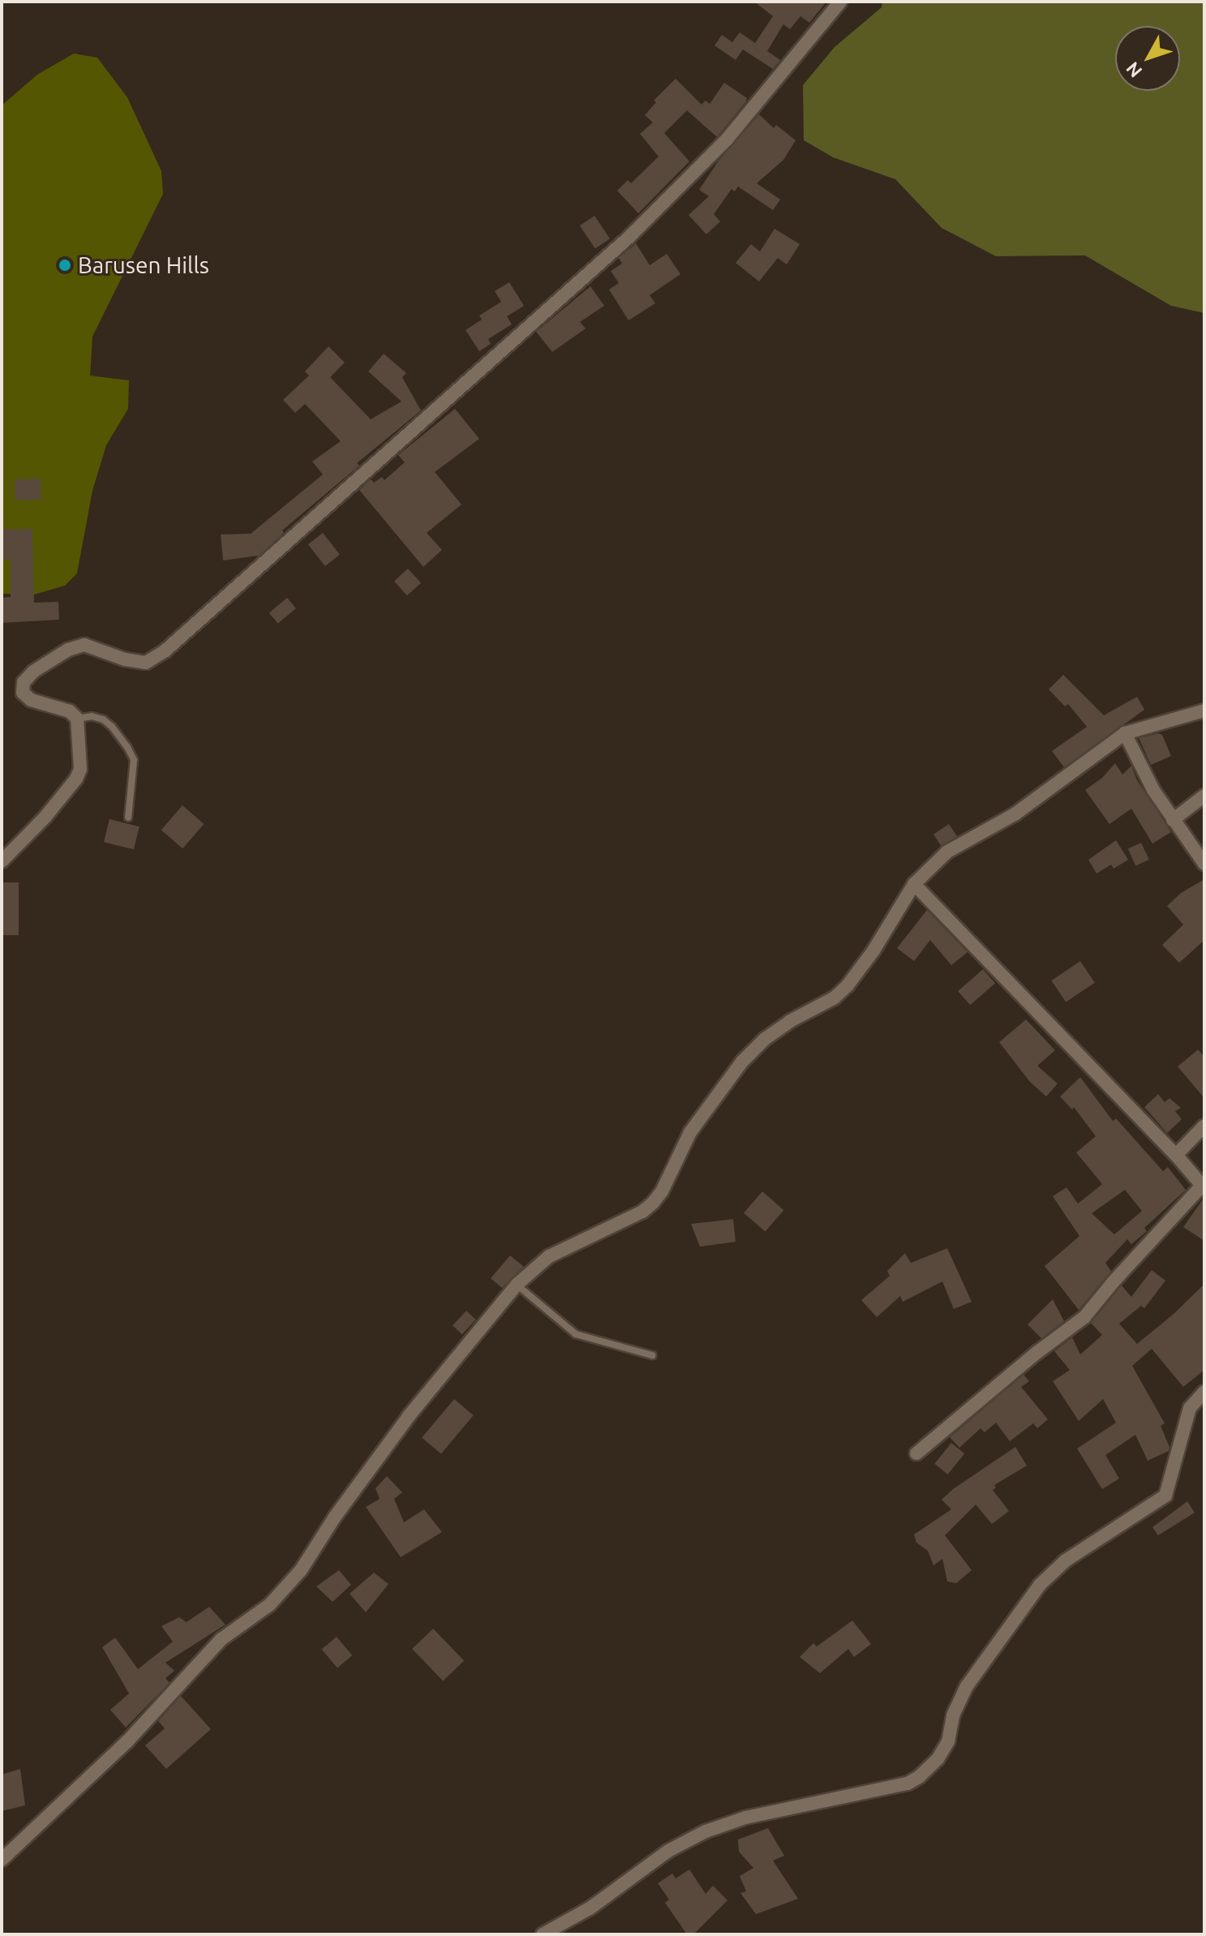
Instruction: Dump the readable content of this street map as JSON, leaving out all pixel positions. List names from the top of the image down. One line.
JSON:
{"places":["Barusen Hills"],"north":"bottom left"}
